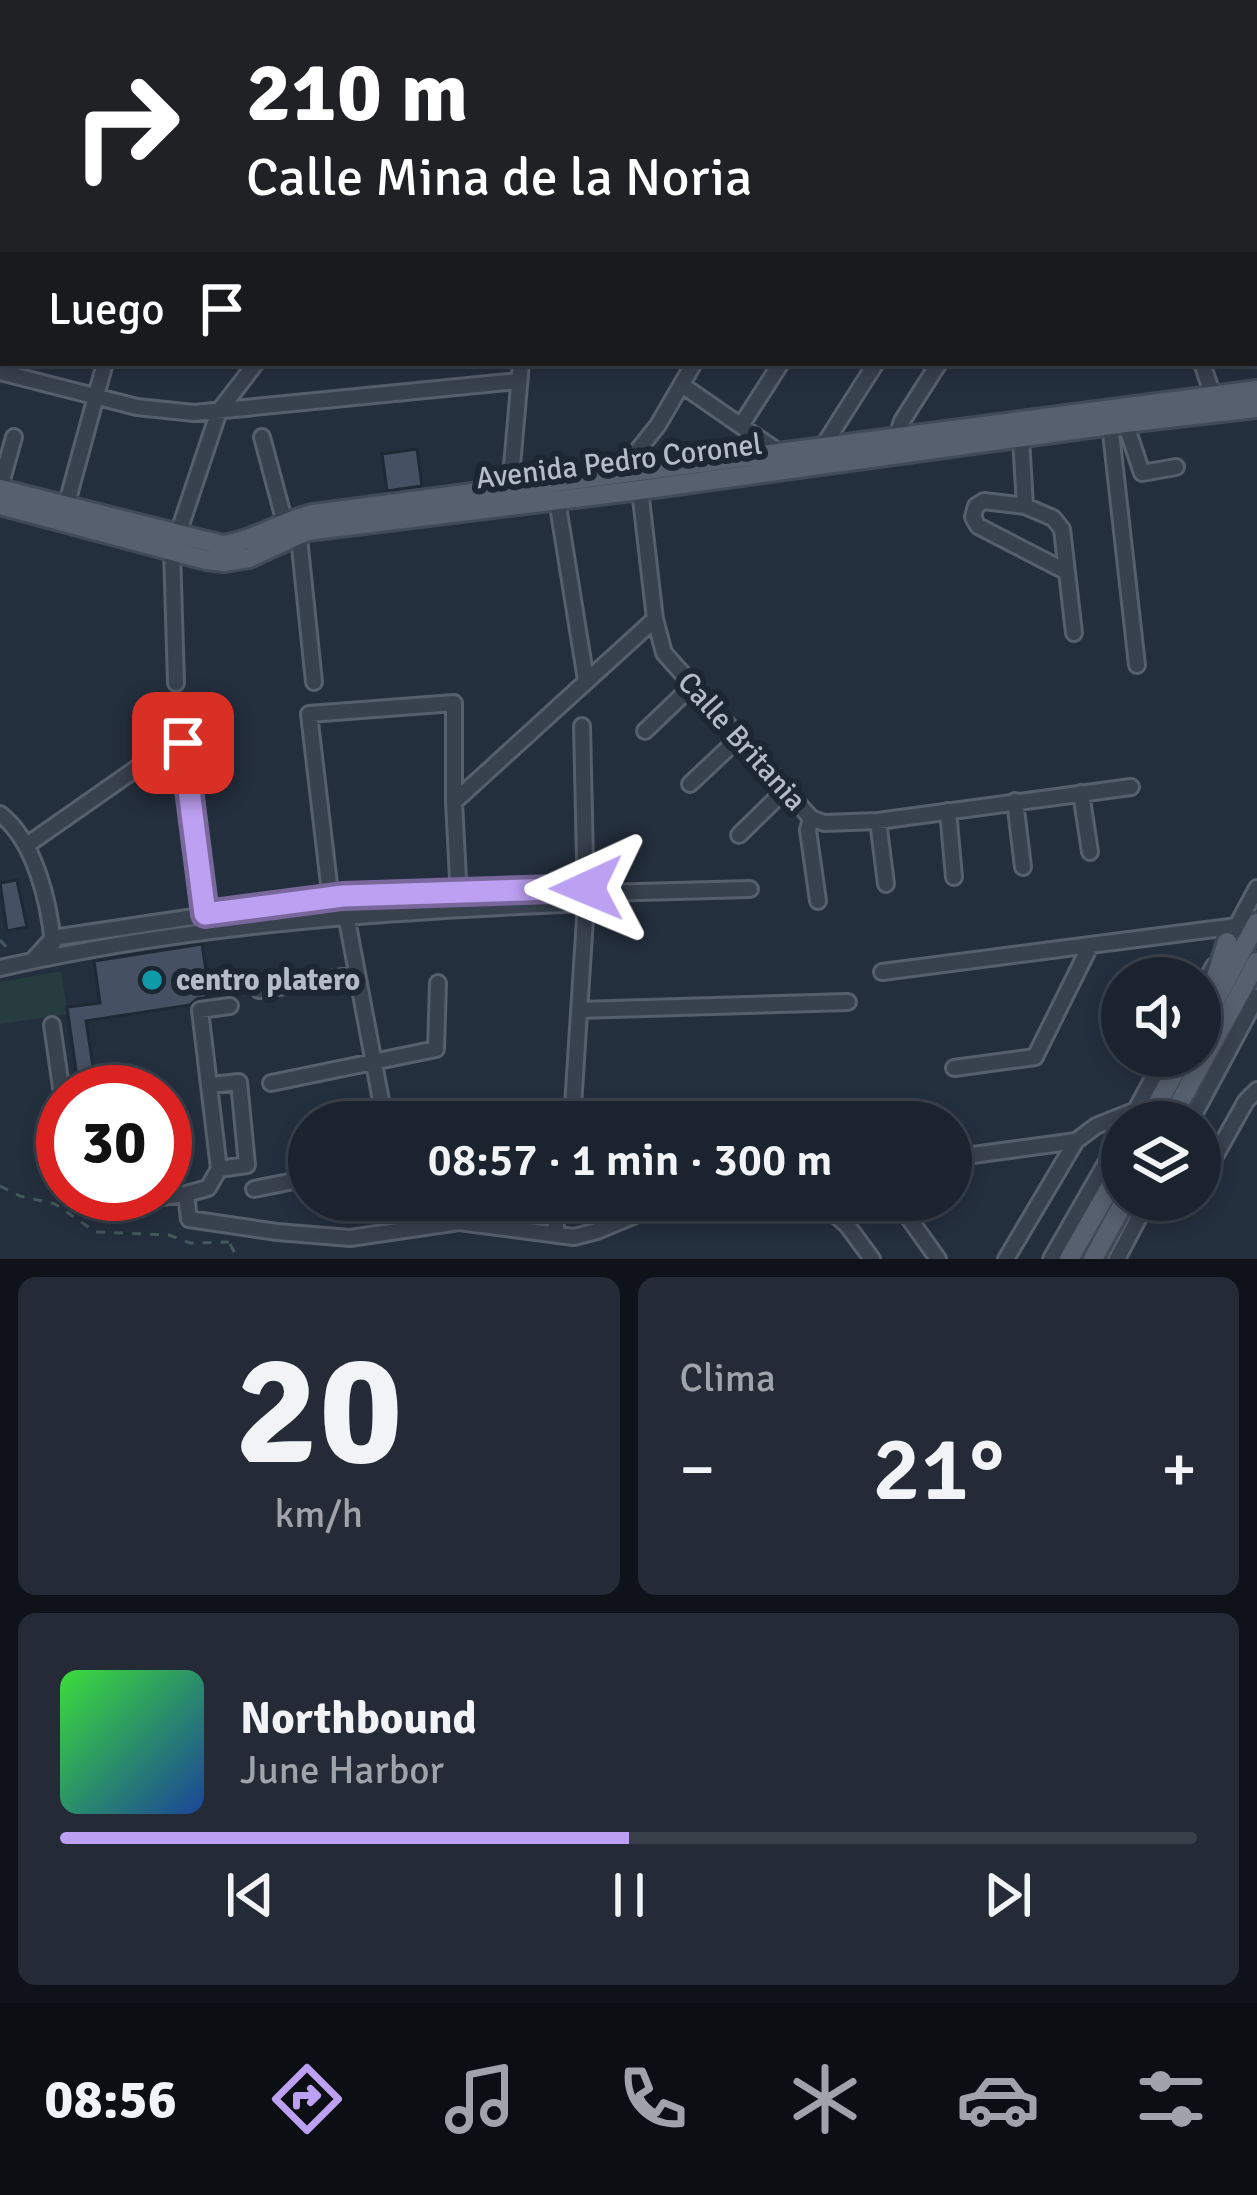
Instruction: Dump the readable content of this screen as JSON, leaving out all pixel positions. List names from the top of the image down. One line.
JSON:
{"streets":{"main road":["Avenida Pedro Coronel"],"street":["Calle Britania"]},"crossings":[["Avenida Pedro Coronel","Calle Britania"]],"places":["centro platero"],"page":{"turn":["210 m","Calle Mina de la Noria"],"then":"Luego","limit":"30","trip":"08:57 · 1 min · 300 m","tile":[["20","km/h"],"Clima"],"heat":["−","21°","+"],"song":["Northbound","June Harbor"],"tabs":"08:56"}}
